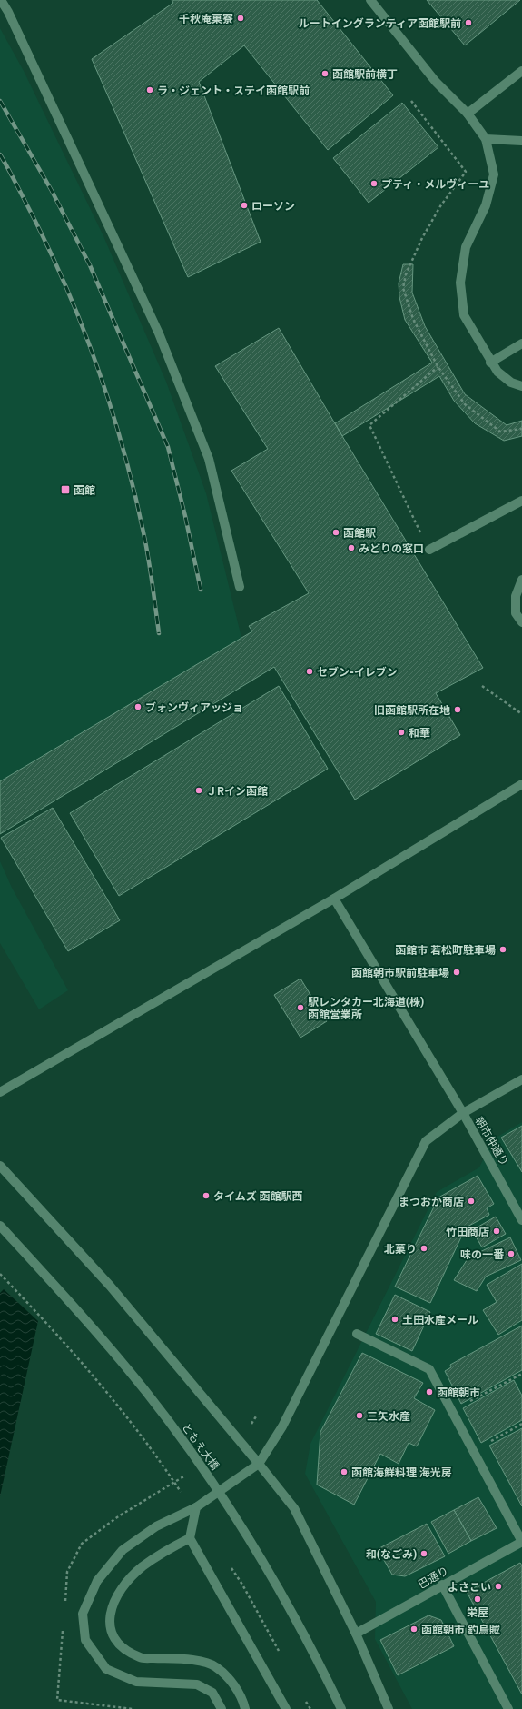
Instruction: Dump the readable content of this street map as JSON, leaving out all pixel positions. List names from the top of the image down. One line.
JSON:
{"streets":{"street":["朝市仲通り","ともえ大橋","巴通り"]},"places":{"other":["千秋庵菓寮","ルートイングランティア函館駅前","函館駅前横丁","ラ・ジェント・ステイ函館駅前","プティ・メルヴィーユ","ローソン","函館駅","みどりの窓口","セブン-イレブン","ブォンヴィアッジョ","旧函館駅所在地","和華","ＪRイン函館","函館市 若松町駐車場","函館朝市駅前駐車場","駅レンタカー北海道(株) 函館営業所","タイムズ 函館駅西","まつおか商店","竹田商店","北菓り","味の一番","土田水産メール","函館朝市","三矢水産","函館海鮮料理 海光房","和(なごみ)","よさこい","栄屋","函館朝市 釣烏賊"],"transit":["函館"]}}
